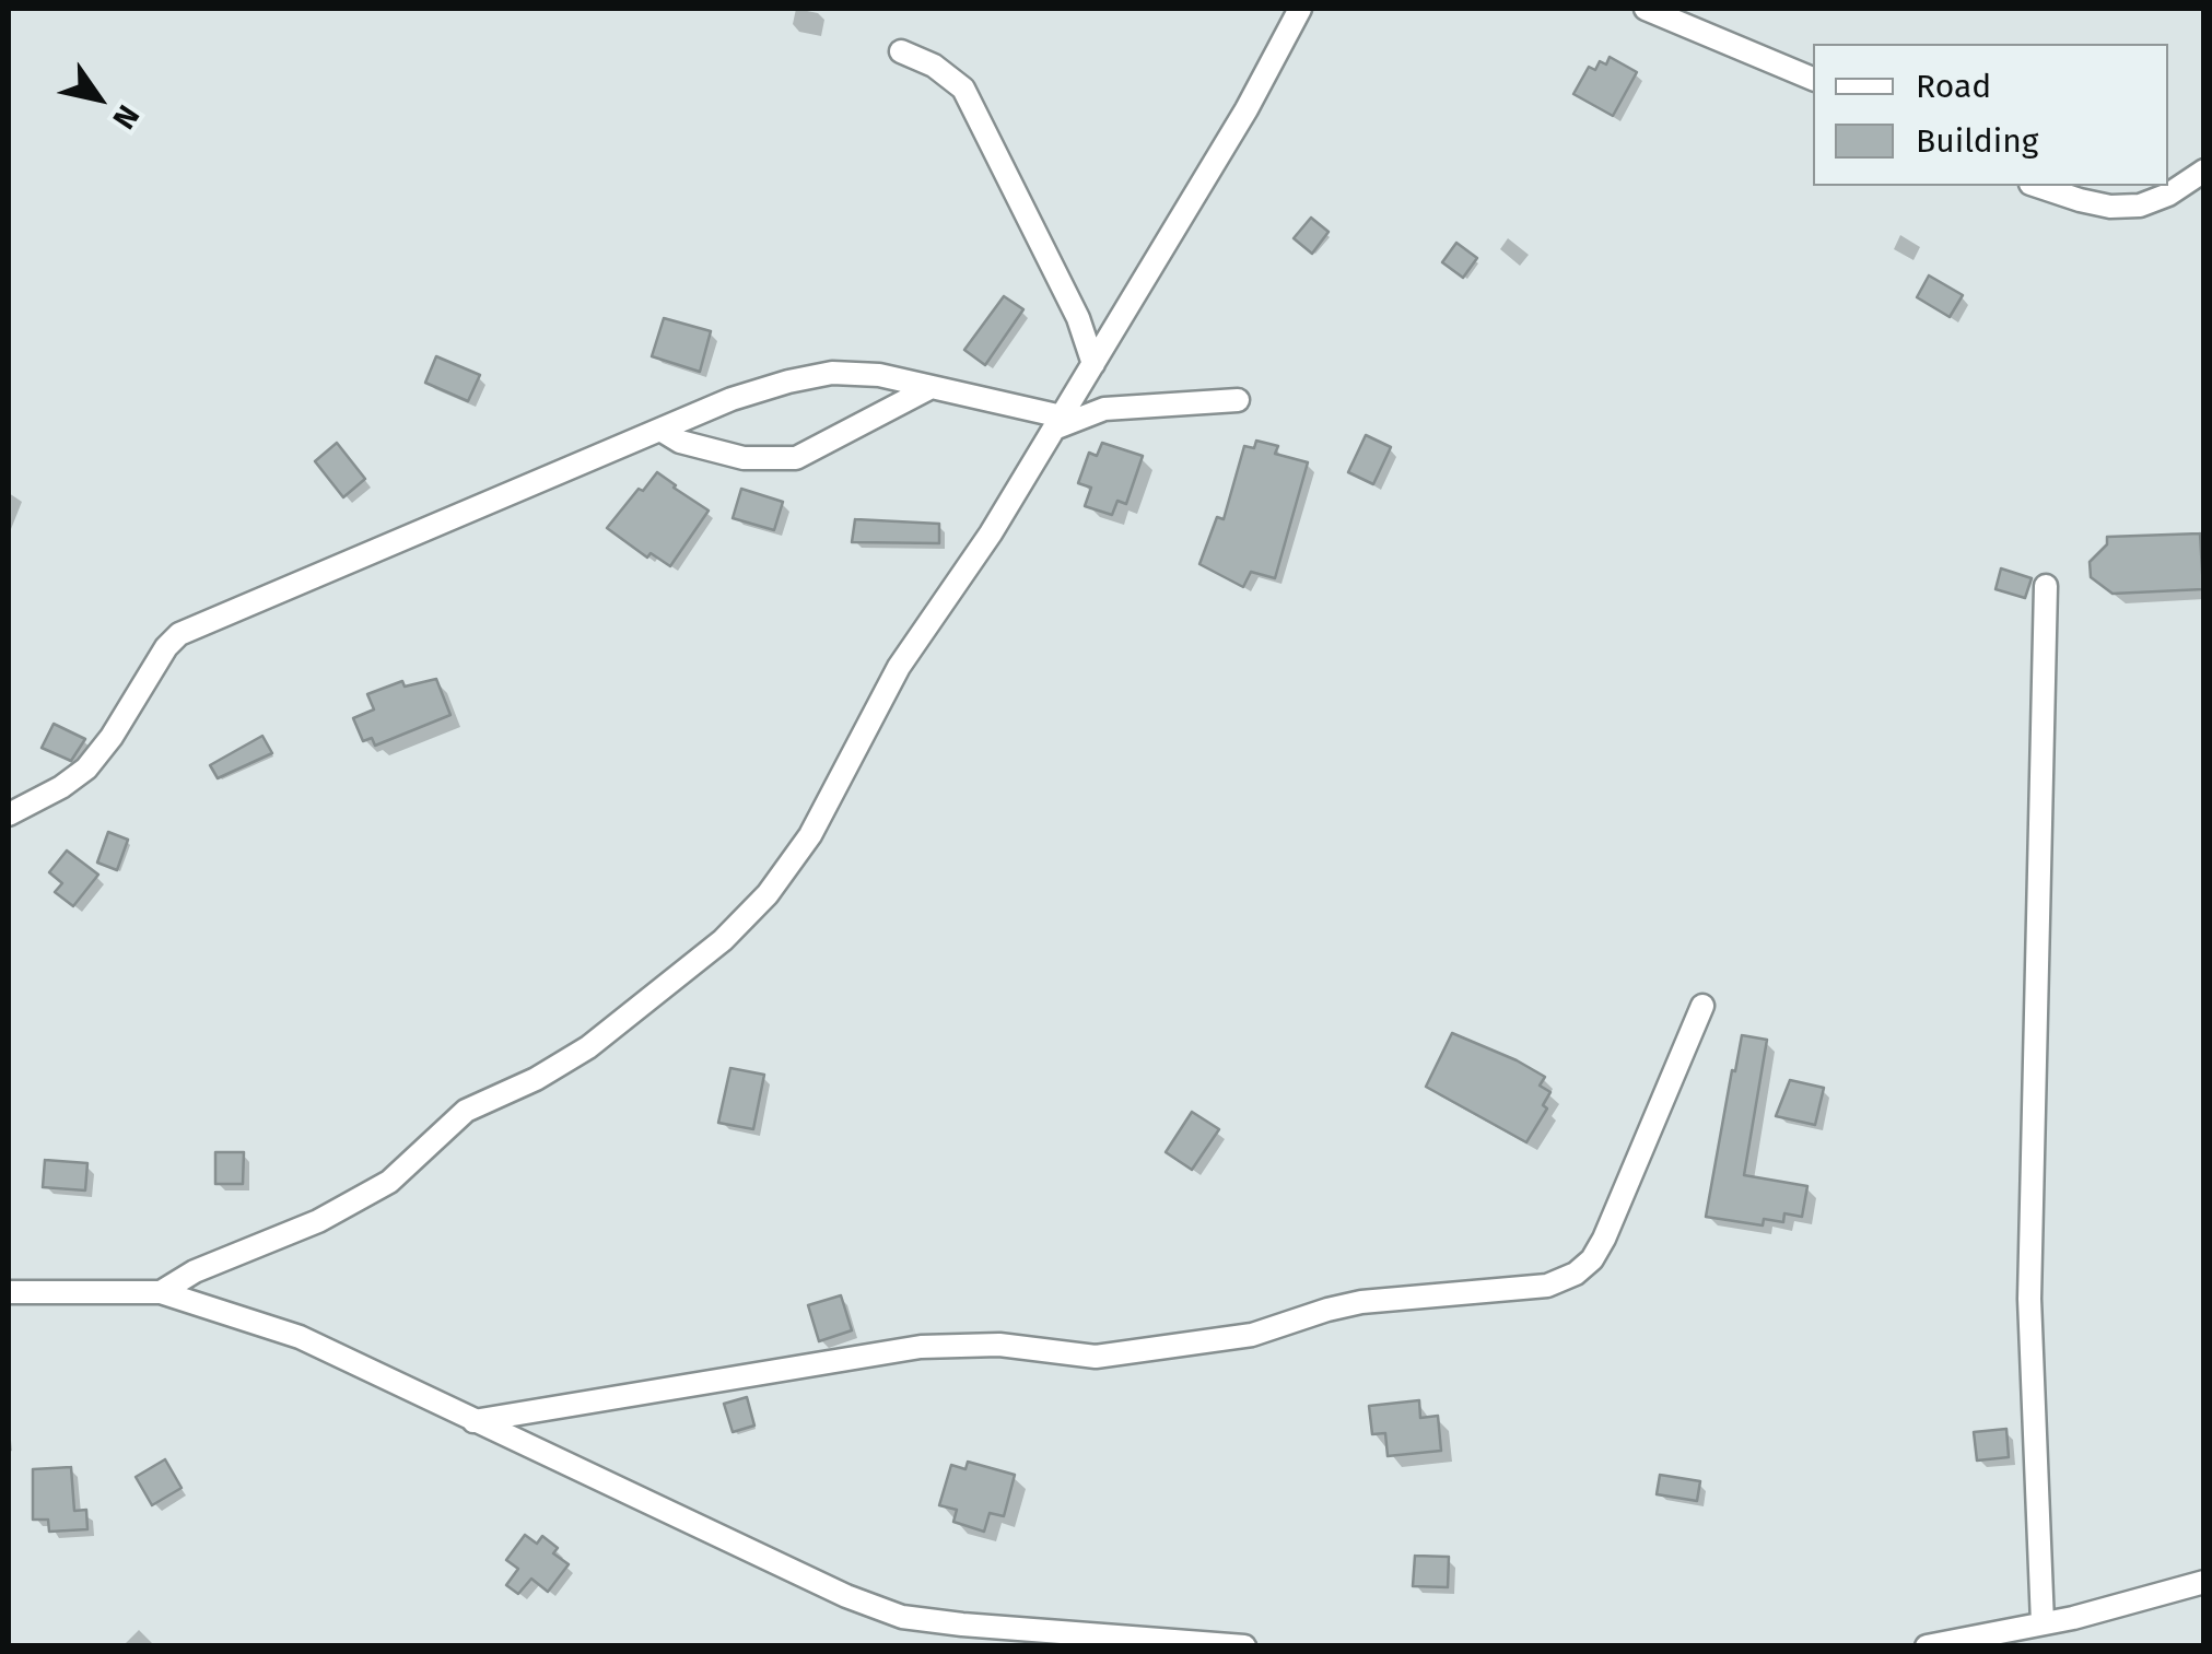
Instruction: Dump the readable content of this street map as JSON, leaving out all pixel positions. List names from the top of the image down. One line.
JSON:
{"legend":["Road","Building"],"north":"bottom right"}
